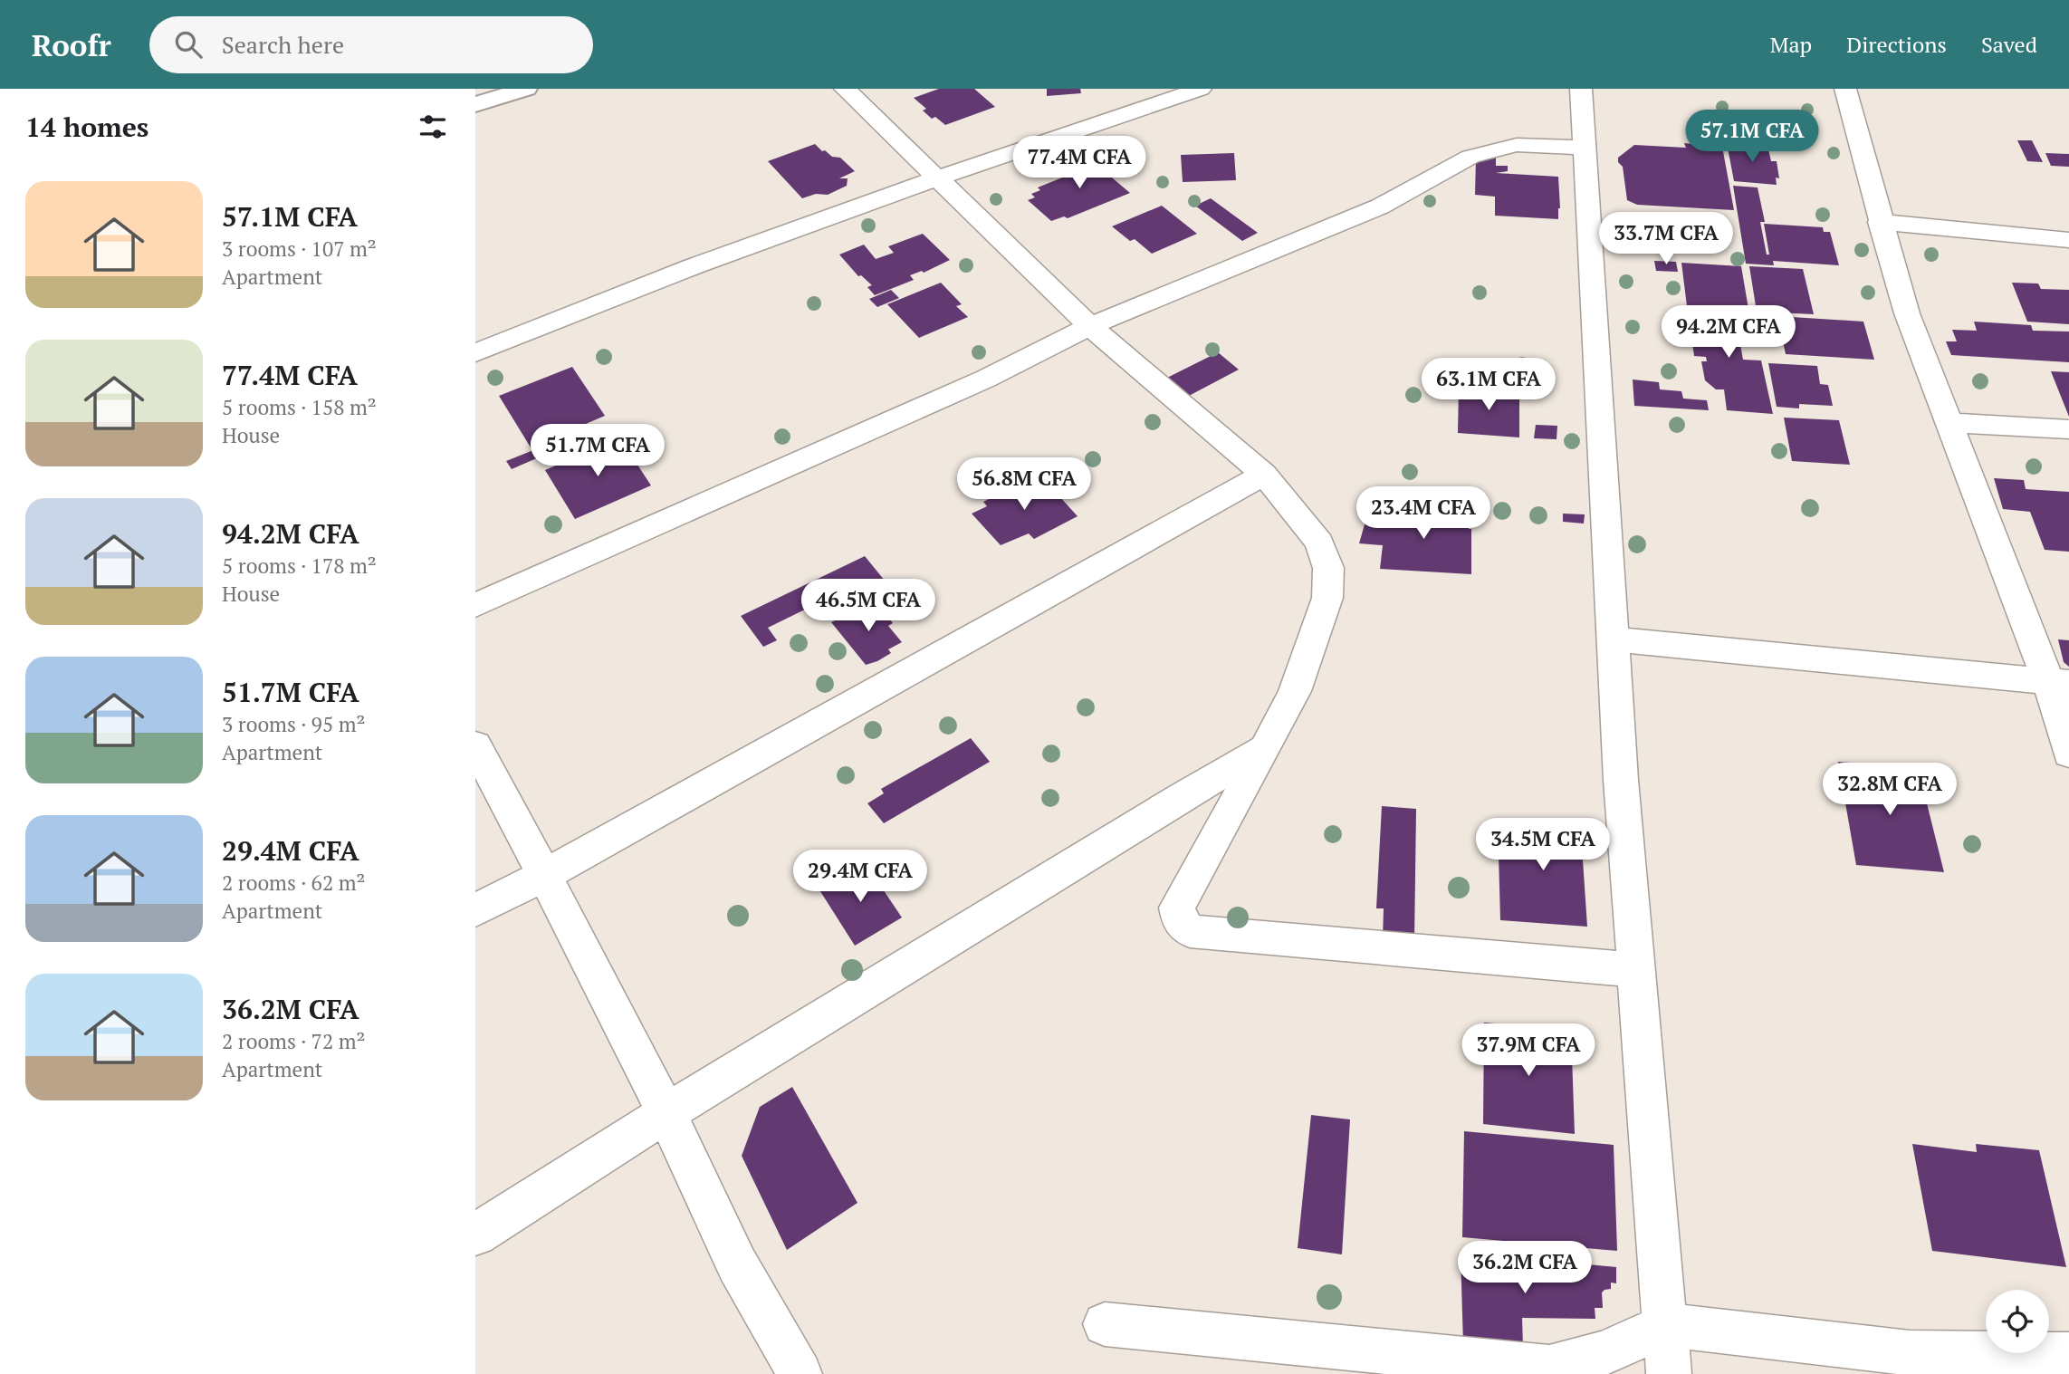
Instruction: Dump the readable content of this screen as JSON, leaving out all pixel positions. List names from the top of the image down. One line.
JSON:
{"page":{"header":"Roofr","search":"Search here","nav":["Map","Directions","Saved"],"heading":"14 homes","price":["57.1M CFA","77.4M CFA","33.7M CFA","94.2M CFA","63.1M CFA","51.7M CFA","56.8M CFA","23.4M CFA","46.5M CFA","32.8M CFA","34.5M CFA","29.4M CFA","37.9M CFA","36.2M CFA"],"list":[{"name":"57.1M CFA","note":"3 rooms · 107 m² · Apartment"},{"name":"77.4M CFA","note":"5 rooms · 158 m² · House"},{"name":"94.2M CFA","note":"5 rooms · 178 m² · House"},{"name":"51.7M CFA","note":"3 rooms · 95 m² · Apartment"},{"name":"29.4M CFA","note":"2 rooms · 62 m² · Apartment"},{"name":"36.2M CFA","note":"2 rooms · 72 m² · Apartment"}]}}
